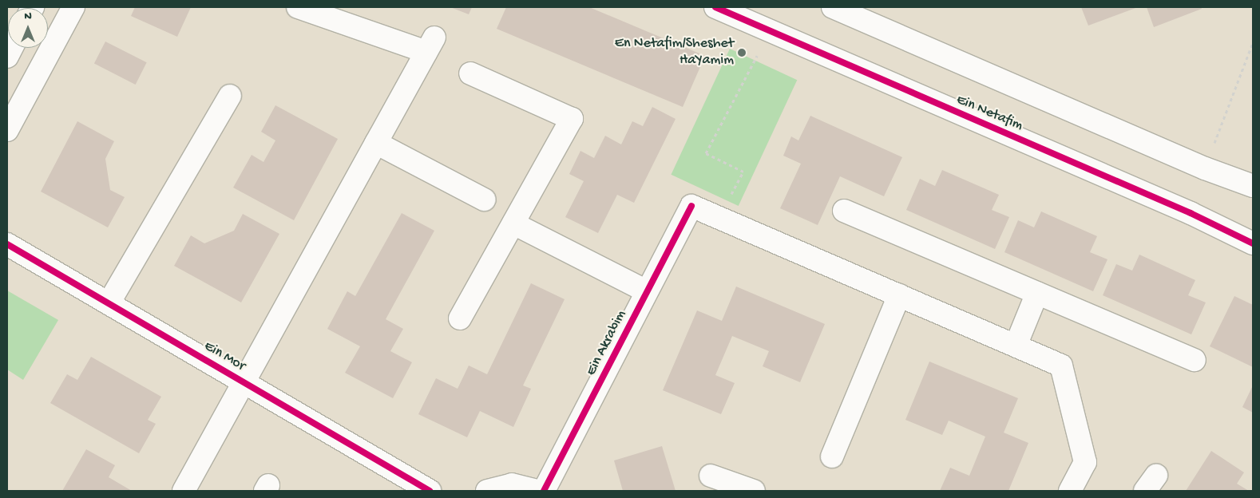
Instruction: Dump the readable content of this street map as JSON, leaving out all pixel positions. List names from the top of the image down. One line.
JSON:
{"streets":{"street":["Ein Netafim","Ein Akrabim","Ein Mor"]},"places":["En Netafim/Sheshet HaYamim"],"north":"top"}
